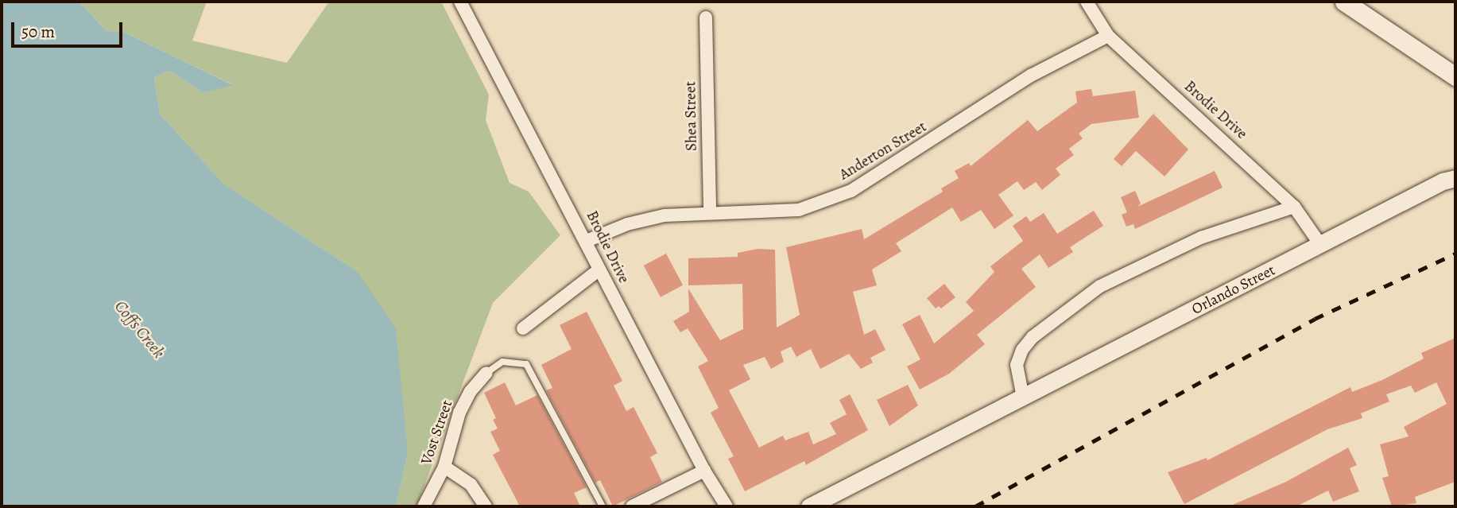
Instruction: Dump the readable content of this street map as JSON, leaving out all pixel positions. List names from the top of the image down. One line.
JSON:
{"streets":{"street":["Brodie Drive","Shea Street","Anderton Street","Orlando Street","Vost Street"]},"crossings":[["Brodie Drive","Anderton Street"],["Brodie Drive","Orlando Street"],["Shea Street","Anderton Street"]],"water":["Coffs Creek"],"scale_bar":"50 m"}
